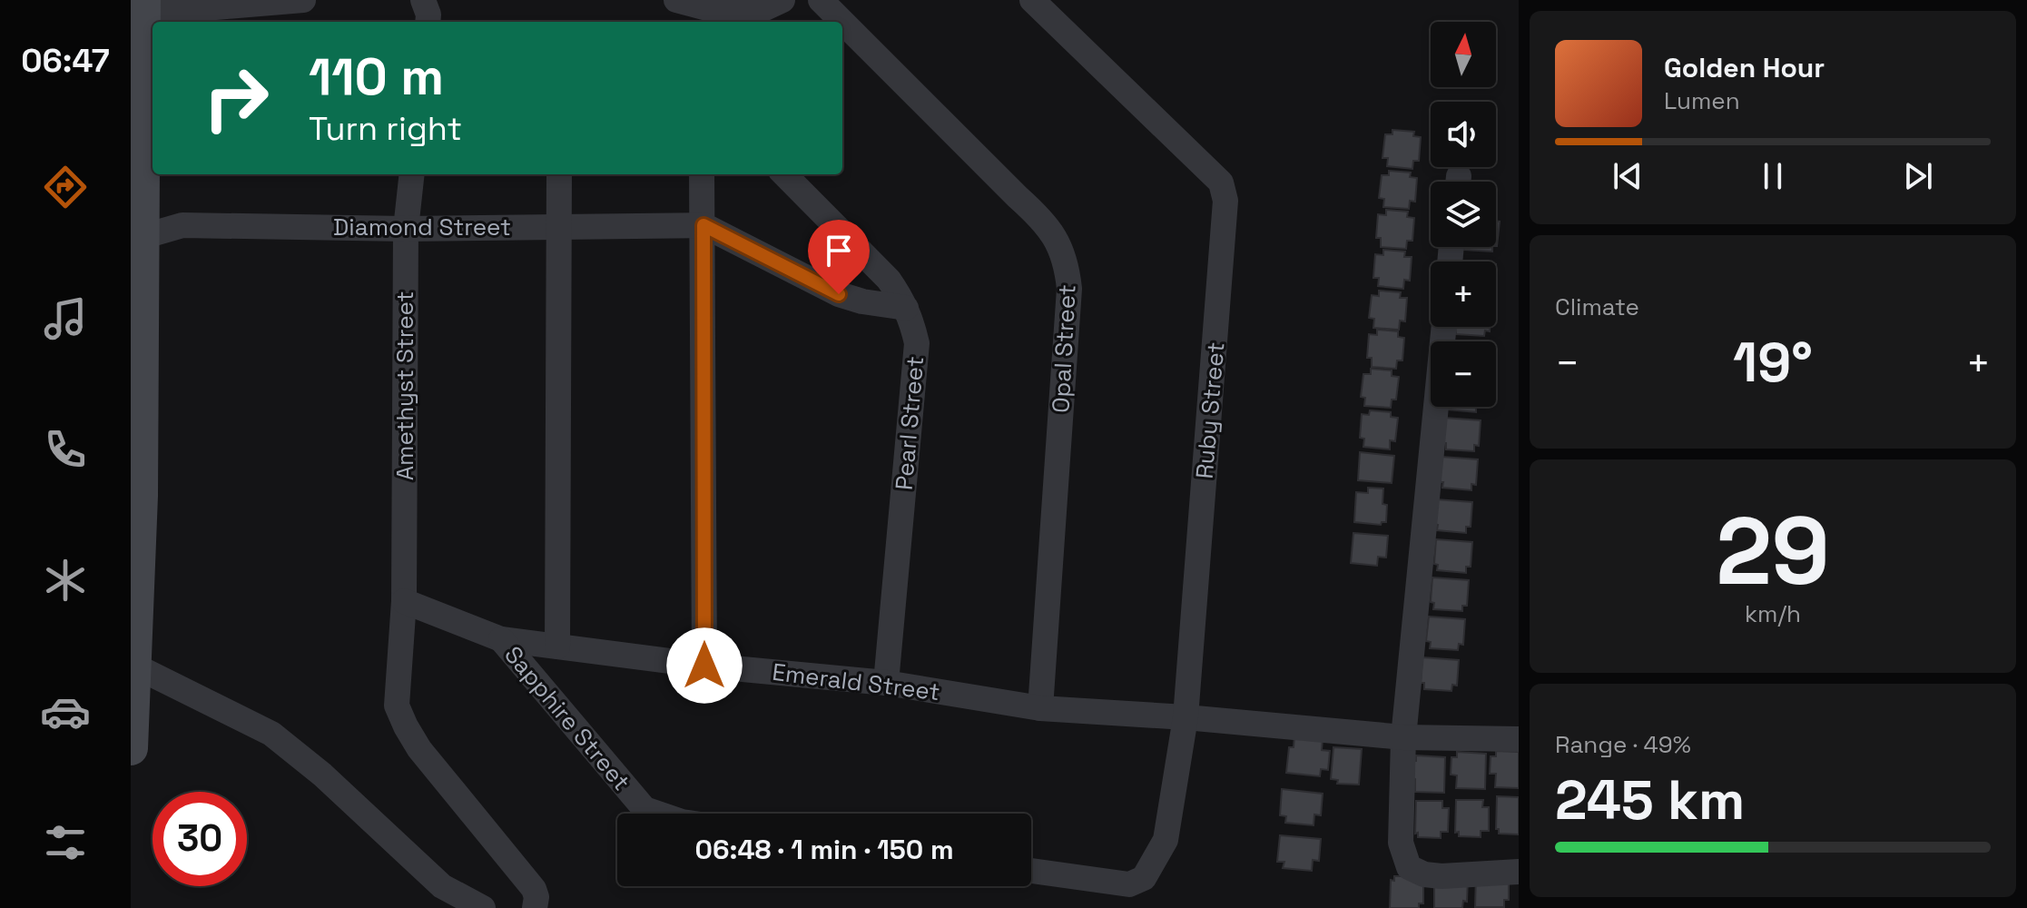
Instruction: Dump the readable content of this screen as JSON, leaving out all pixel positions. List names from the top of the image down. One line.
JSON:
{"streets":{"street":["Diamond Street","Opal Street","Amethyst Street","Ruby Street","Pearl Street","Emerald Street","Sapphire Street"]},"crossings":[["Diamond Street","Amethyst Street"],["Opal Street","Emerald Street"],["Amethyst Street","Emerald Street"],["Ruby Street","Emerald Street"],["Pearl Street","Emerald Street"],["Emerald Street","Sapphire Street"]],"north":"top","page":{"tabs":"06:47","map_buttons":["+","−"],"turn":["110 m","Turn right"],"song":["Golden Hour","Lumen"],"tile":["Climate",["29","km/h"],["Range · 49%","245 km"]],"heat":["−","19°","+"],"limit":"30","trip":"06:48 · 1 min · 150 m"}}
